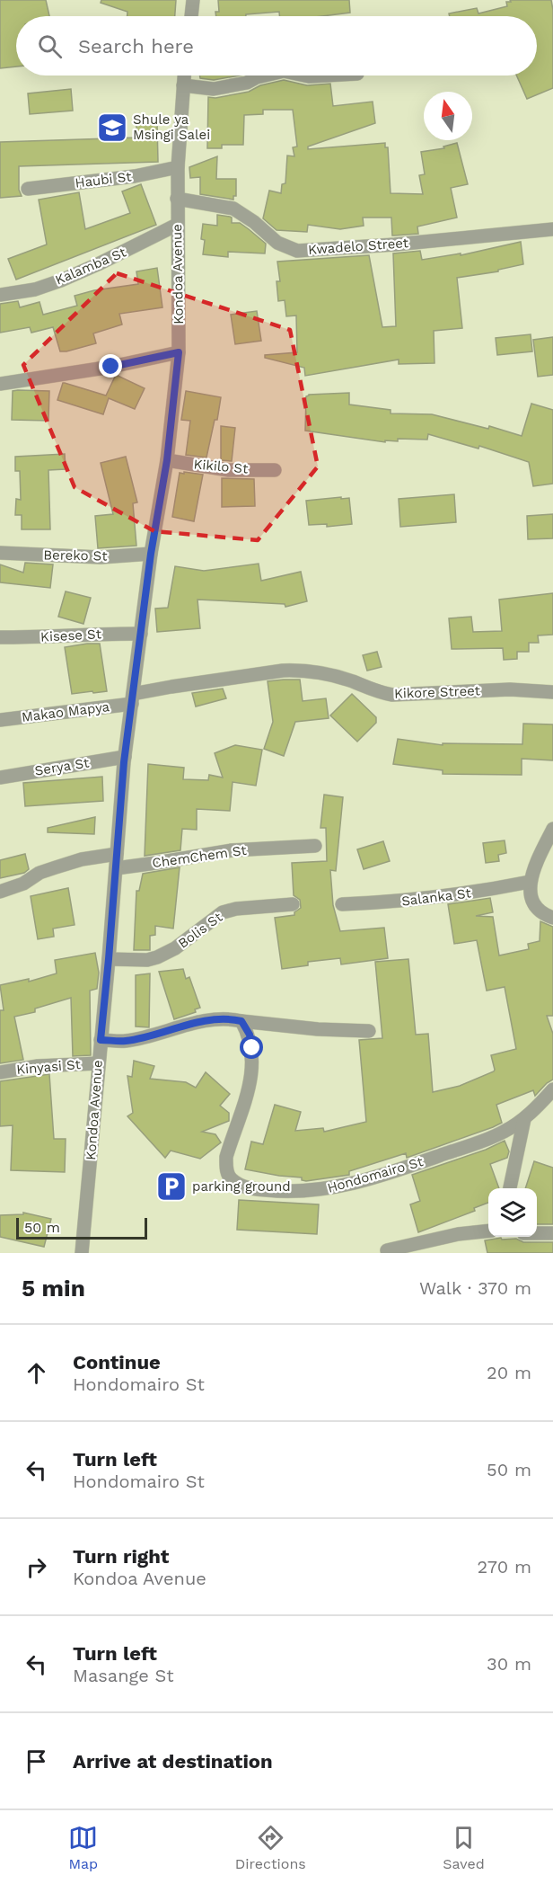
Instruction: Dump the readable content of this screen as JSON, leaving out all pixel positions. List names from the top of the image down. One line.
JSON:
{"streets":{"street":["Haubi St","Kwadelo Street","Kalamba St","Kondoa Avenue","Kikilo St","Bereko St","Kisese St","Kikore Street","Makao Mapya","Serya St","ChemChem St","Salanka St","Bolis St","Kinyasi St","Hondomairo St"]},"crossings":[["Haubi St","Kondoa Avenue"],["Kwadelo Street","Kondoa Avenue"],["Kalamba St","Kondoa Avenue"],["Kondoa Avenue","Kikilo St"],["Kondoa Avenue","Bereko St"],["Kondoa Avenue","Kisese St"],["Kondoa Avenue","Kikore Street"],["Kondoa Avenue","Makao Mapya"],["Kondoa Avenue","Serya St"],["Kondoa Avenue","ChemChem St"],["Kondoa Avenue","Bolis St"],["Kondoa Avenue","Kinyasi St"],["Kikore Street","Makao Mapya"]],"places":{"school or university":["Shule ya Msingi Salei"],"parking":["parking ground"]},"scale_bar":"50 m","north":"top","page":{"search":"Search here","scale":"50 m","heading":["5 min","Walk · 370 m"],"list":[["Continue","Hondomairo St","20 m"],["Turn left","Hondomairo St","50 m"],["Turn right","Kondoa Avenue","270 m"],["Turn left","Masange St","30 m"],"Arrive at destination"],"nav":["Map","Directions","Saved"]}}
